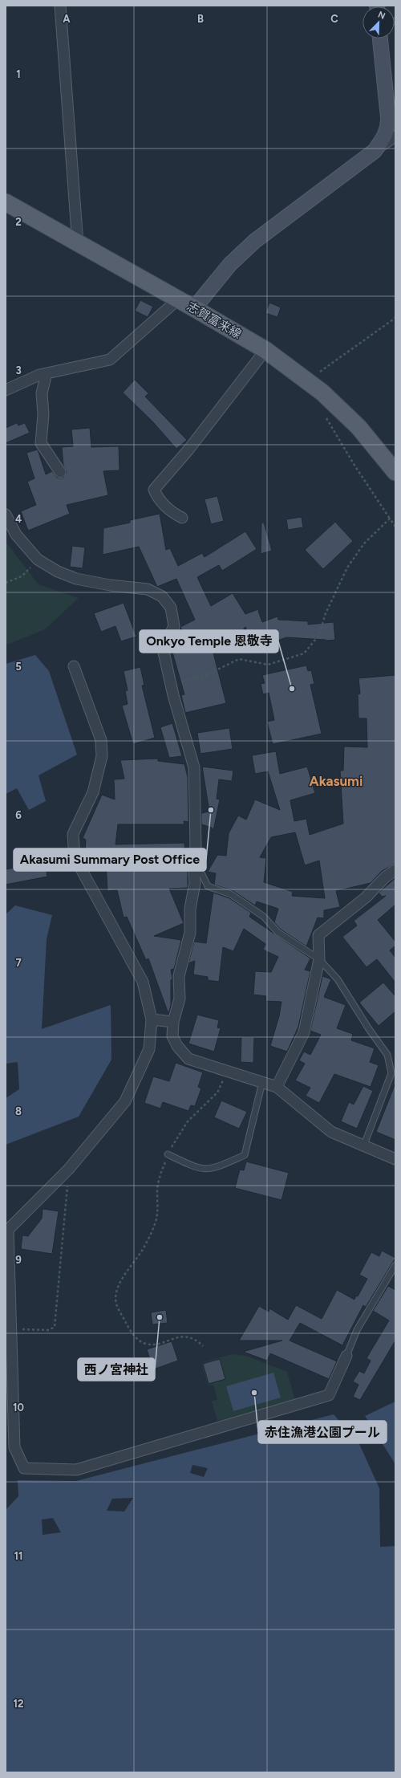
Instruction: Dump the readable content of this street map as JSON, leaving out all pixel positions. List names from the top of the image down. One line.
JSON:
{"streets":{"main road":["志賀富来線"]},"districts":["Akasumi"],"places":["Onkyo Temple 恩敬寺","Akasumi Summary Post Office","西ノ宮神社","赤住漁港公園プール"],"north":"top right","grid":{"columns":["A","B","C"],"rows":["1","2","3","4","5","6","7","8","9","10","11","12"]}}
